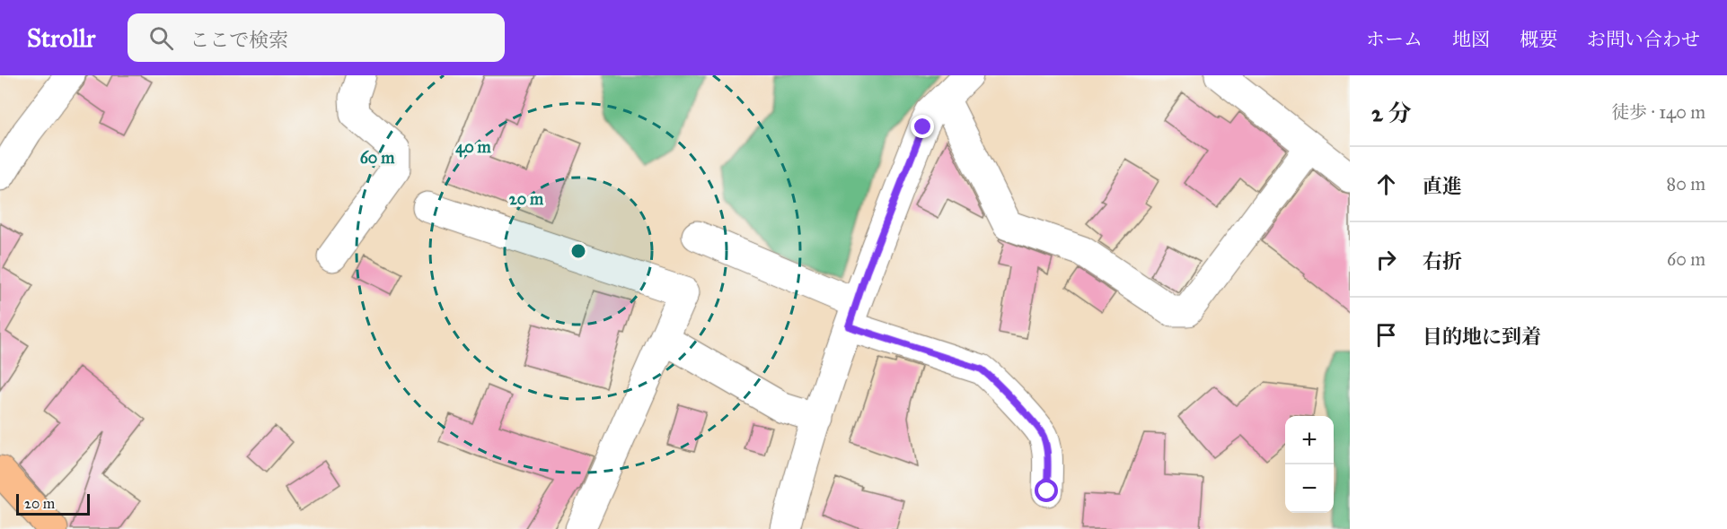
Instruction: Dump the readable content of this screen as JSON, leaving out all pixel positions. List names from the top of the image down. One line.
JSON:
{"scale_bar":"20 m","page":{"header":"Strollr","search":"ここで検索","nav":["ホーム","地図","概要","お問い合わせ"],"heading":["2 分","徒歩 · 140 m"],"list":[["直進","80 m"],["右折","60 m"],"目的地に到着"],"map_buttons":["+","−"],"scale":"20 m"},"rings":["40 m","60 m","20 m"]}
